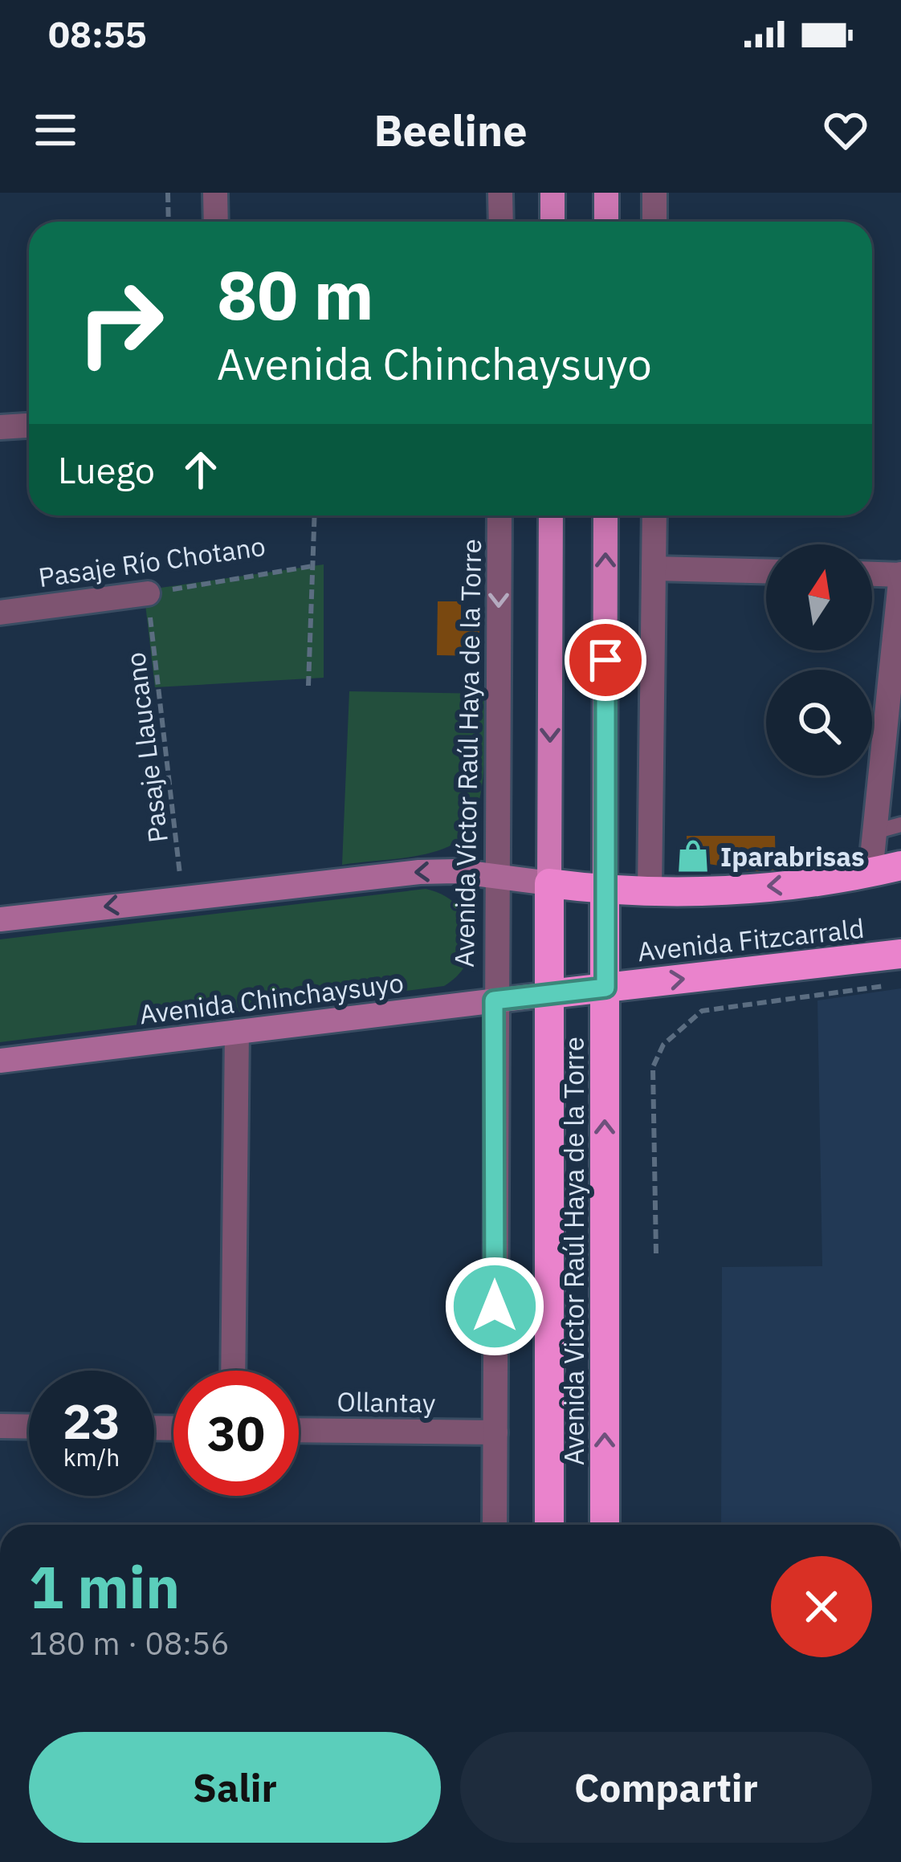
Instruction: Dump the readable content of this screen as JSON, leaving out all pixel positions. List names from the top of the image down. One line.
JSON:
{"streets":{"highway":["Avenida Fitzcarrald","Avenida Victor Raúl Haya de la Torre"],"street":["Pasaje Río Chotano","Avenida Víctor Raúl Haya de la Torre","Avenida Chinchaysuyo","Ollantay"],"path":["Pasaje Llaucano"]},"crossings":[["Pasaje Río Chotano","Pasaje Llaucano"],["Avenida Víctor Raúl Haya de la Torre","Avenida Chinchaysuyo"],["Avenida Víctor Raúl Haya de la Torre","Ollantay"],["Avenida Fitzcarrald","Avenida Chinchaysuyo"],["Avenida Fitzcarrald","Avenida Victor Raúl Haya de la Torre"],["Avenida Chinchaysuyo","Avenida Victor Raúl Haya de la Torre"]],"places":{"shop":["Iparabrisas"]},"north":"top","page":{"status":"08:55","header":"Beeline","turn":["80 m","Avenida Chinchaysuyo"],"then":"Luego","speed":"23 km/h","limit":"30","heading":["1 min","180 m · 08:56"],"buttons":["Salir","Compartir"]}}
